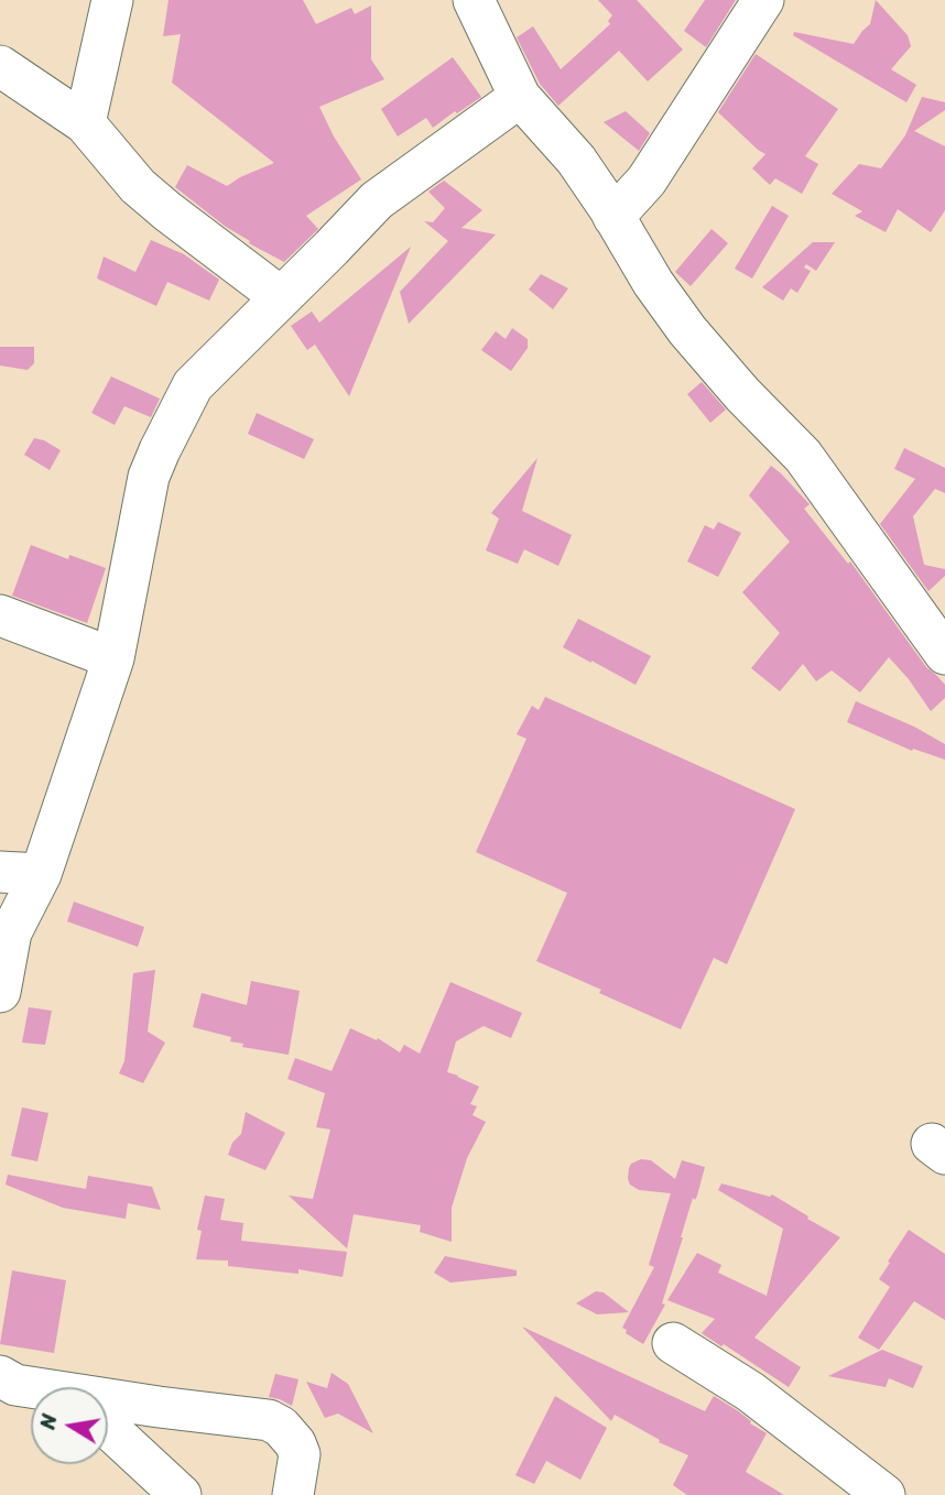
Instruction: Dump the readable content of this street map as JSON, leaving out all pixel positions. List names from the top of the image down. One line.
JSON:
{"north":"left"}
